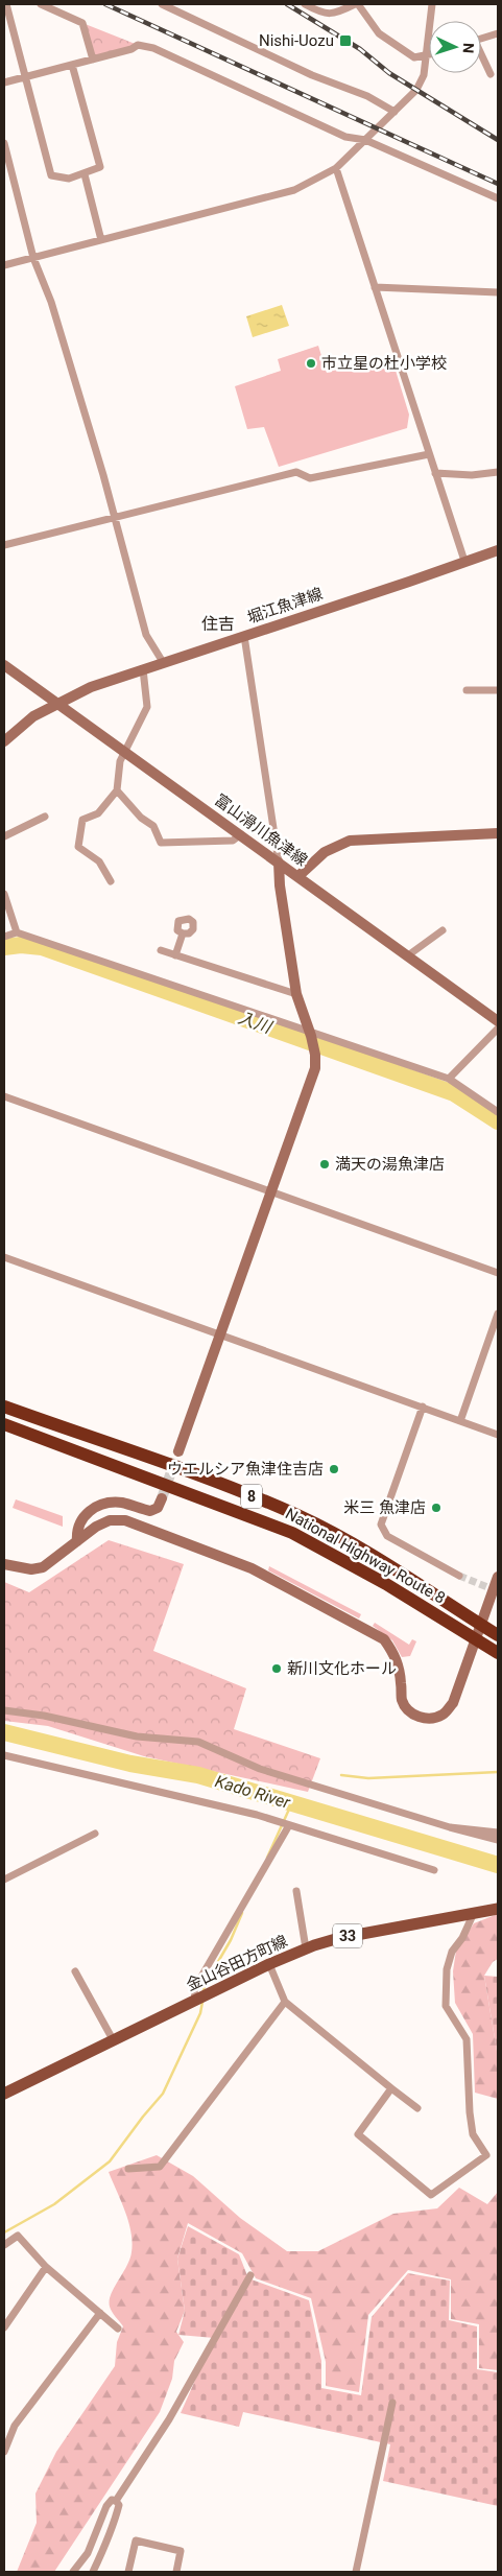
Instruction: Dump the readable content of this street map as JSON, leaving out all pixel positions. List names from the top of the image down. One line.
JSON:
{"streets":{"highway":["8","National Highway Route 8"],"main road":["33","金山谷田方町線"],"street":["堀江魚津線","富山滑川魚津線"]},"crossings":[["堀江魚津線","富山滑川魚津線"]],"districts":["住吉"],"water":["入川","Kado River"],"places":{"transit":["Nishi-Uozu"],"other":["市立星の杜小学校","満天の湯魚津店","ウエルシア魚津住吉店","米三 魚津店","新川文化ホール"]},"north":"right"}
